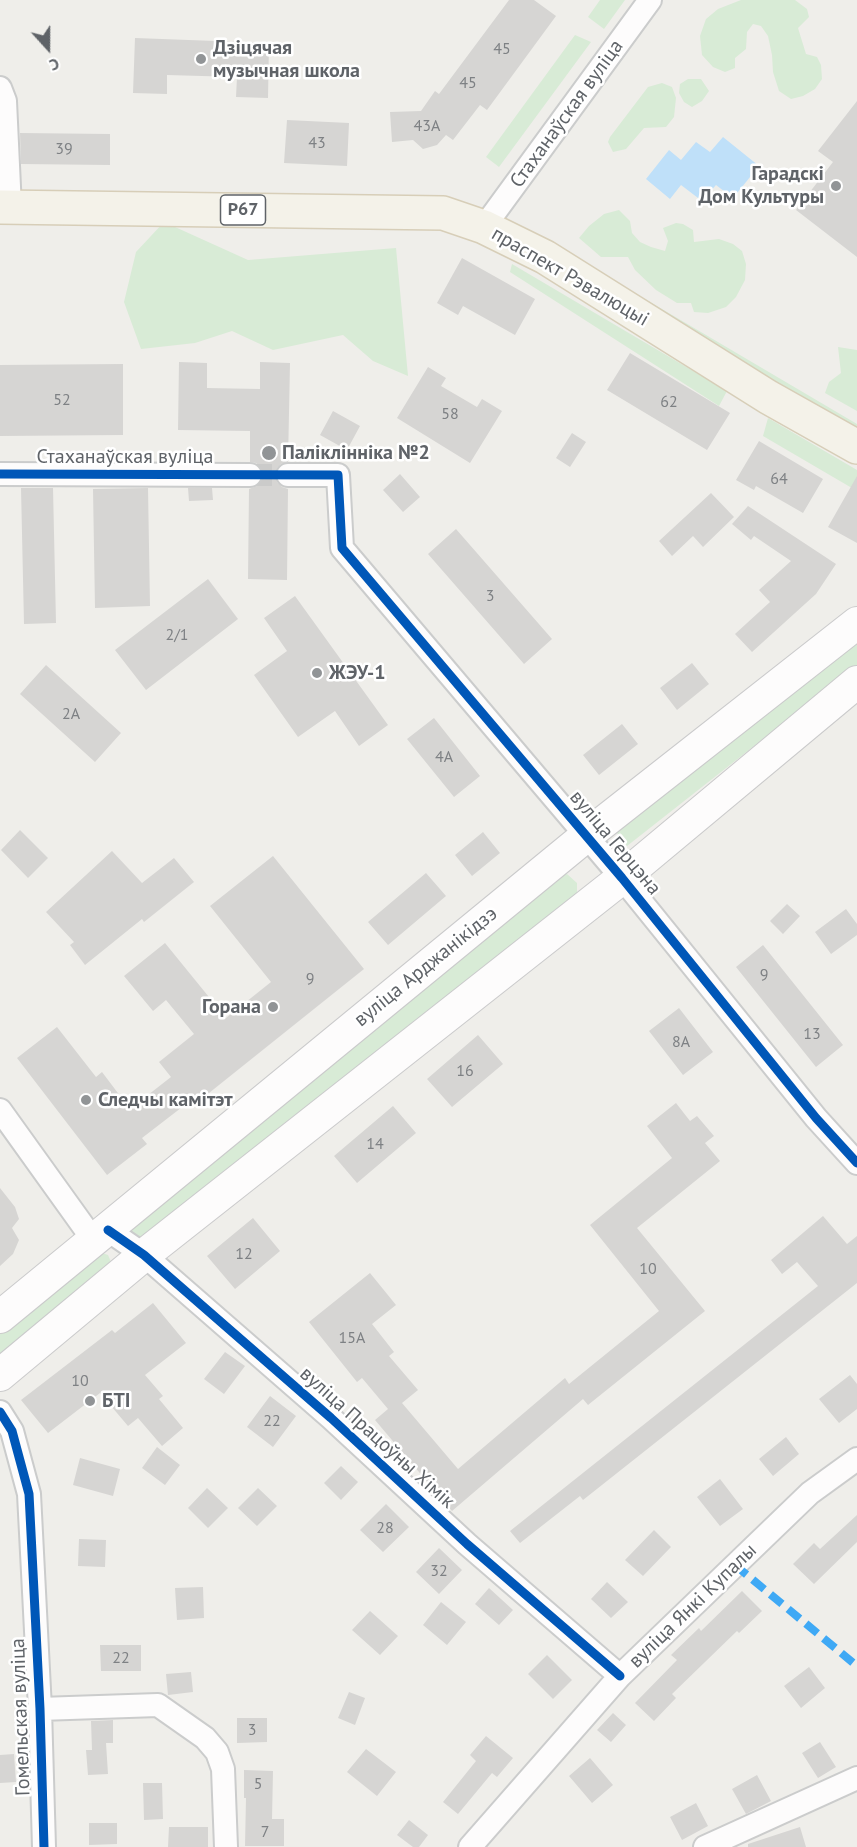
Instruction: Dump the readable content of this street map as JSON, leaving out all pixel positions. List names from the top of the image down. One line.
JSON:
{"streets":{"main road":["Р67","праспект Рэвалюцыі","вуліца Арджанікідзэ"],"street":["Стаханаўская вуліца","вуліца Герцэна","вуліца Працоўны Хімік","вуліца Янкі Купалы","Гомельская вуліца"]},"crossings":[["Стаханаўская вуліца","праспект Рэвалюцыі"],["вуліца Герцэна","вуліца Арджанікідзэ"],["вуліца Арджанікідзэ","вуліца Працоўны Хімік"],["вуліца Працоўны Хімік","вуліца Янкі Купалы"]],"places":["Дзіцячая музычная школа","Гарадскі Дом Культуры","Паліклінніка №2","ЖЭУ-1","Горана","Следчы камітэт","БТІ"],"house_numbers":["45","45","43А","43","39","52","62","58","64","3","2/1","2А","4А","9","9","13","8А","16","14","12","10","15А","10","22","28","32","22","3","5","7"],"north":"bottom"}
